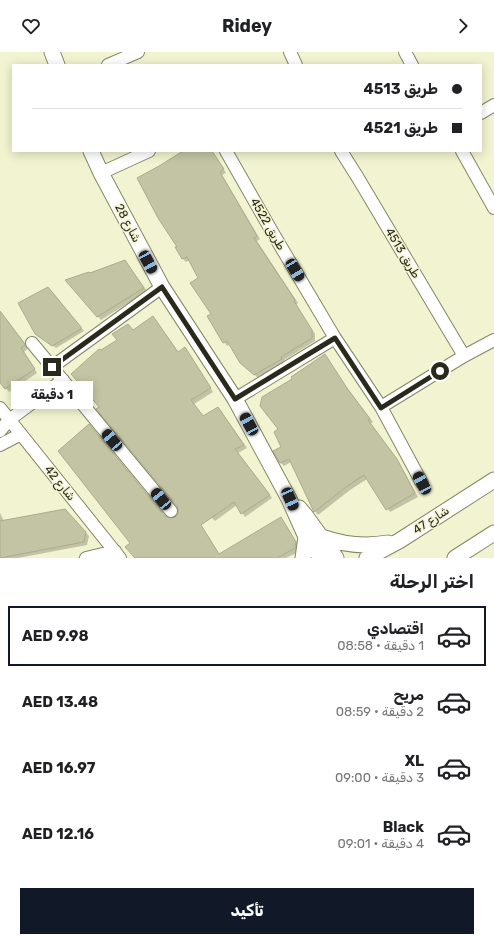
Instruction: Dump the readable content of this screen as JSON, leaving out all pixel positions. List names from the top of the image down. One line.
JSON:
{"streets":{"street":["شارع 28","طريق 4522","طريق 4513","شارع 42","شارع 47"]},"page":{"header":"Ridey","banner":["طريق 4513","طريق 4521"],"bubble":"1 دقيقة","heading":"اختر الرحلة","list":[{"name":"اقتصادي","note":"1 دقيقة · 08:58","value":"AED 9.98"},{"name":"مريح","note":"2 دقيقة · 08:59","value":"AED 13.48"},{"name":"XL","note":"3 دقيقة · 09:00","value":"AED 16.97"},{"name":"Black","note":"4 دقيقة · 09:01","value":"AED 12.16"}],"buttons":"تأكيد"}}
